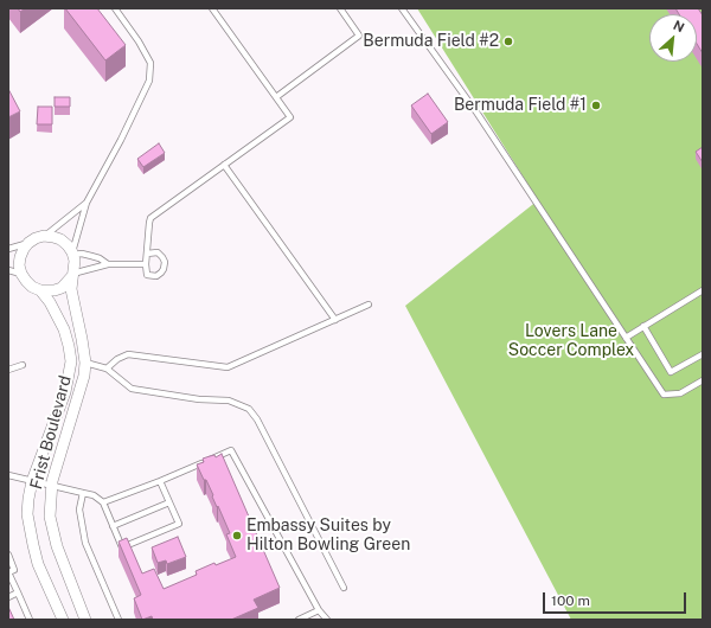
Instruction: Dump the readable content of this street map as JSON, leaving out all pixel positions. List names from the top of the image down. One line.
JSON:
{"streets":{"street":["Frist Boulevard"]},"parks":["Lovers Lane Soccer Complex"],"places":["Bermuda Field #2","Bermuda Field #1","Embassy Suites by Hilton Bowling Green"],"scale_bar":"100 m","north":"top right"}
